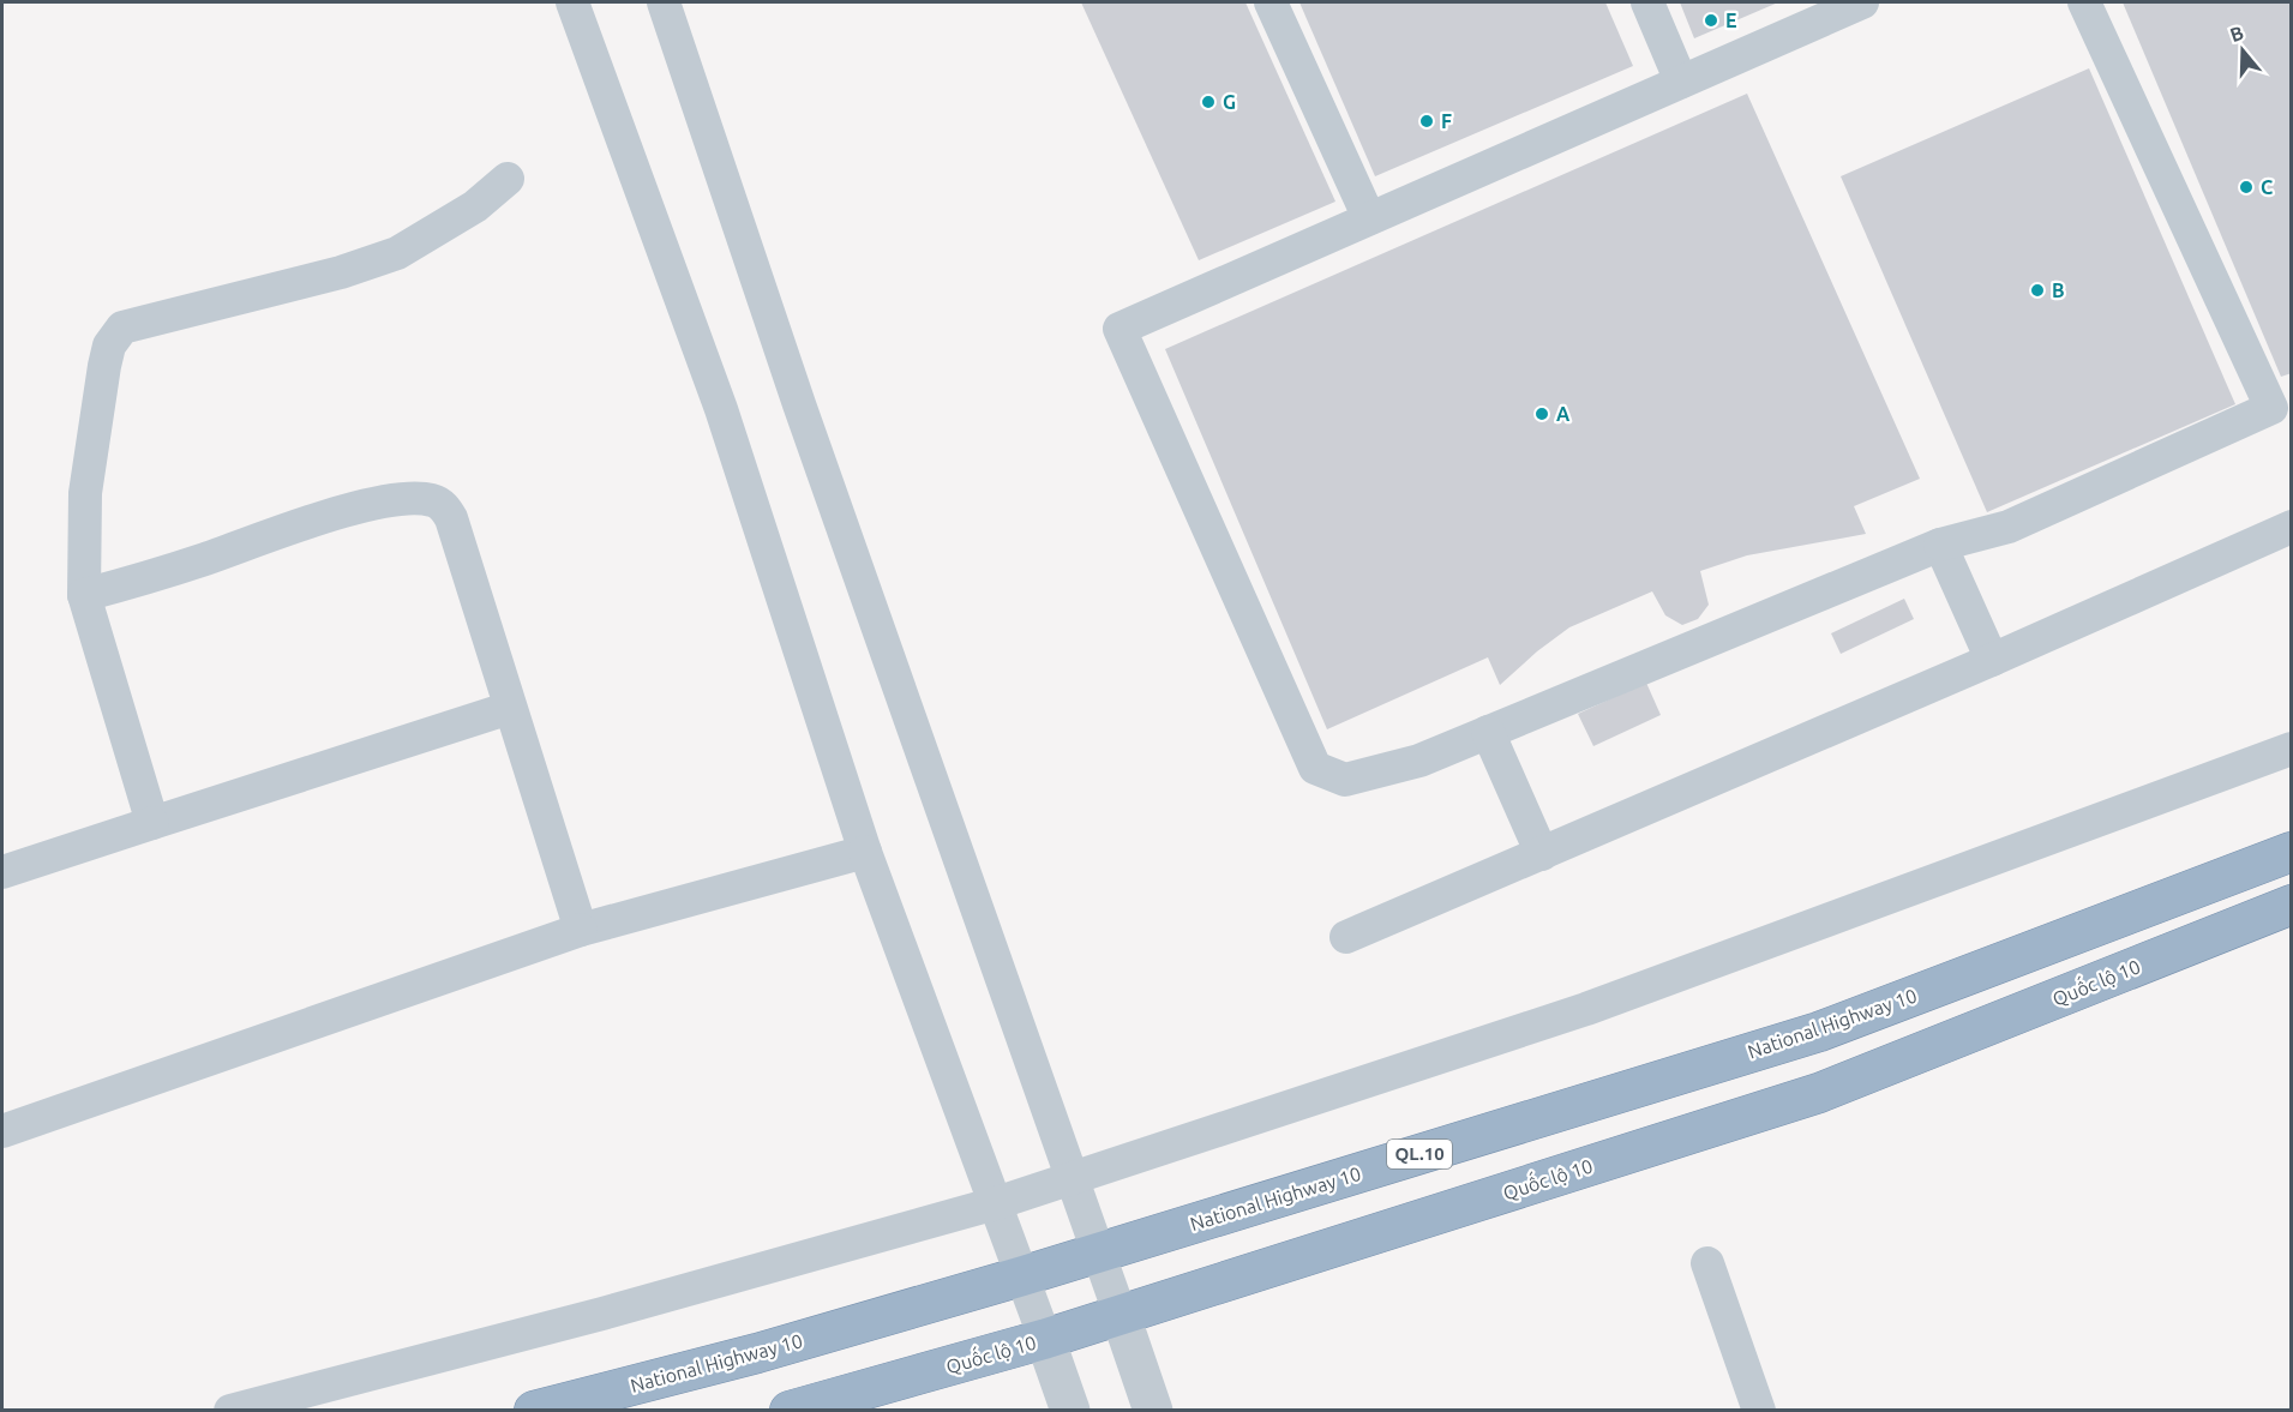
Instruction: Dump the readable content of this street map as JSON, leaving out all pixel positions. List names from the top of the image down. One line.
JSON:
{"streets":{"highway":["Quốc lộ 10","National Highway 10","QL.10"]},"places":["E","G","F","C","B","A"],"north":"top"}
